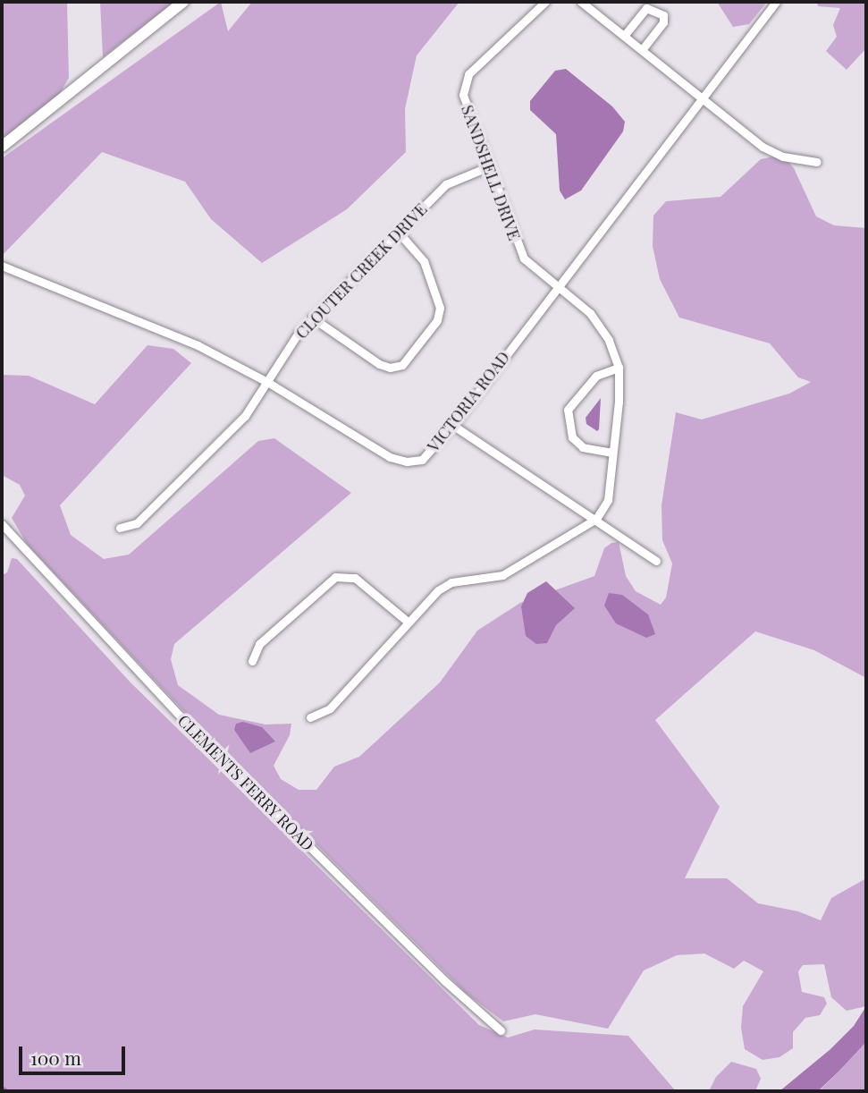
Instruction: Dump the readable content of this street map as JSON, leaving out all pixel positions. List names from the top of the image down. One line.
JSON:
{"streets":{"street":["SANDSHELL DRIVE","CLOUTER CREEK DRIVE","VICTORIA ROAD","CLEMENTS FERRY ROAD"]},"crossings":[["SANDSHELL DRIVE","CLOUTER CREEK DRIVE"],["SANDSHELL DRIVE","VICTORIA ROAD"],["CLOUTER CREEK DRIVE","VICTORIA ROAD"]],"scale_bar":"100 m"}
